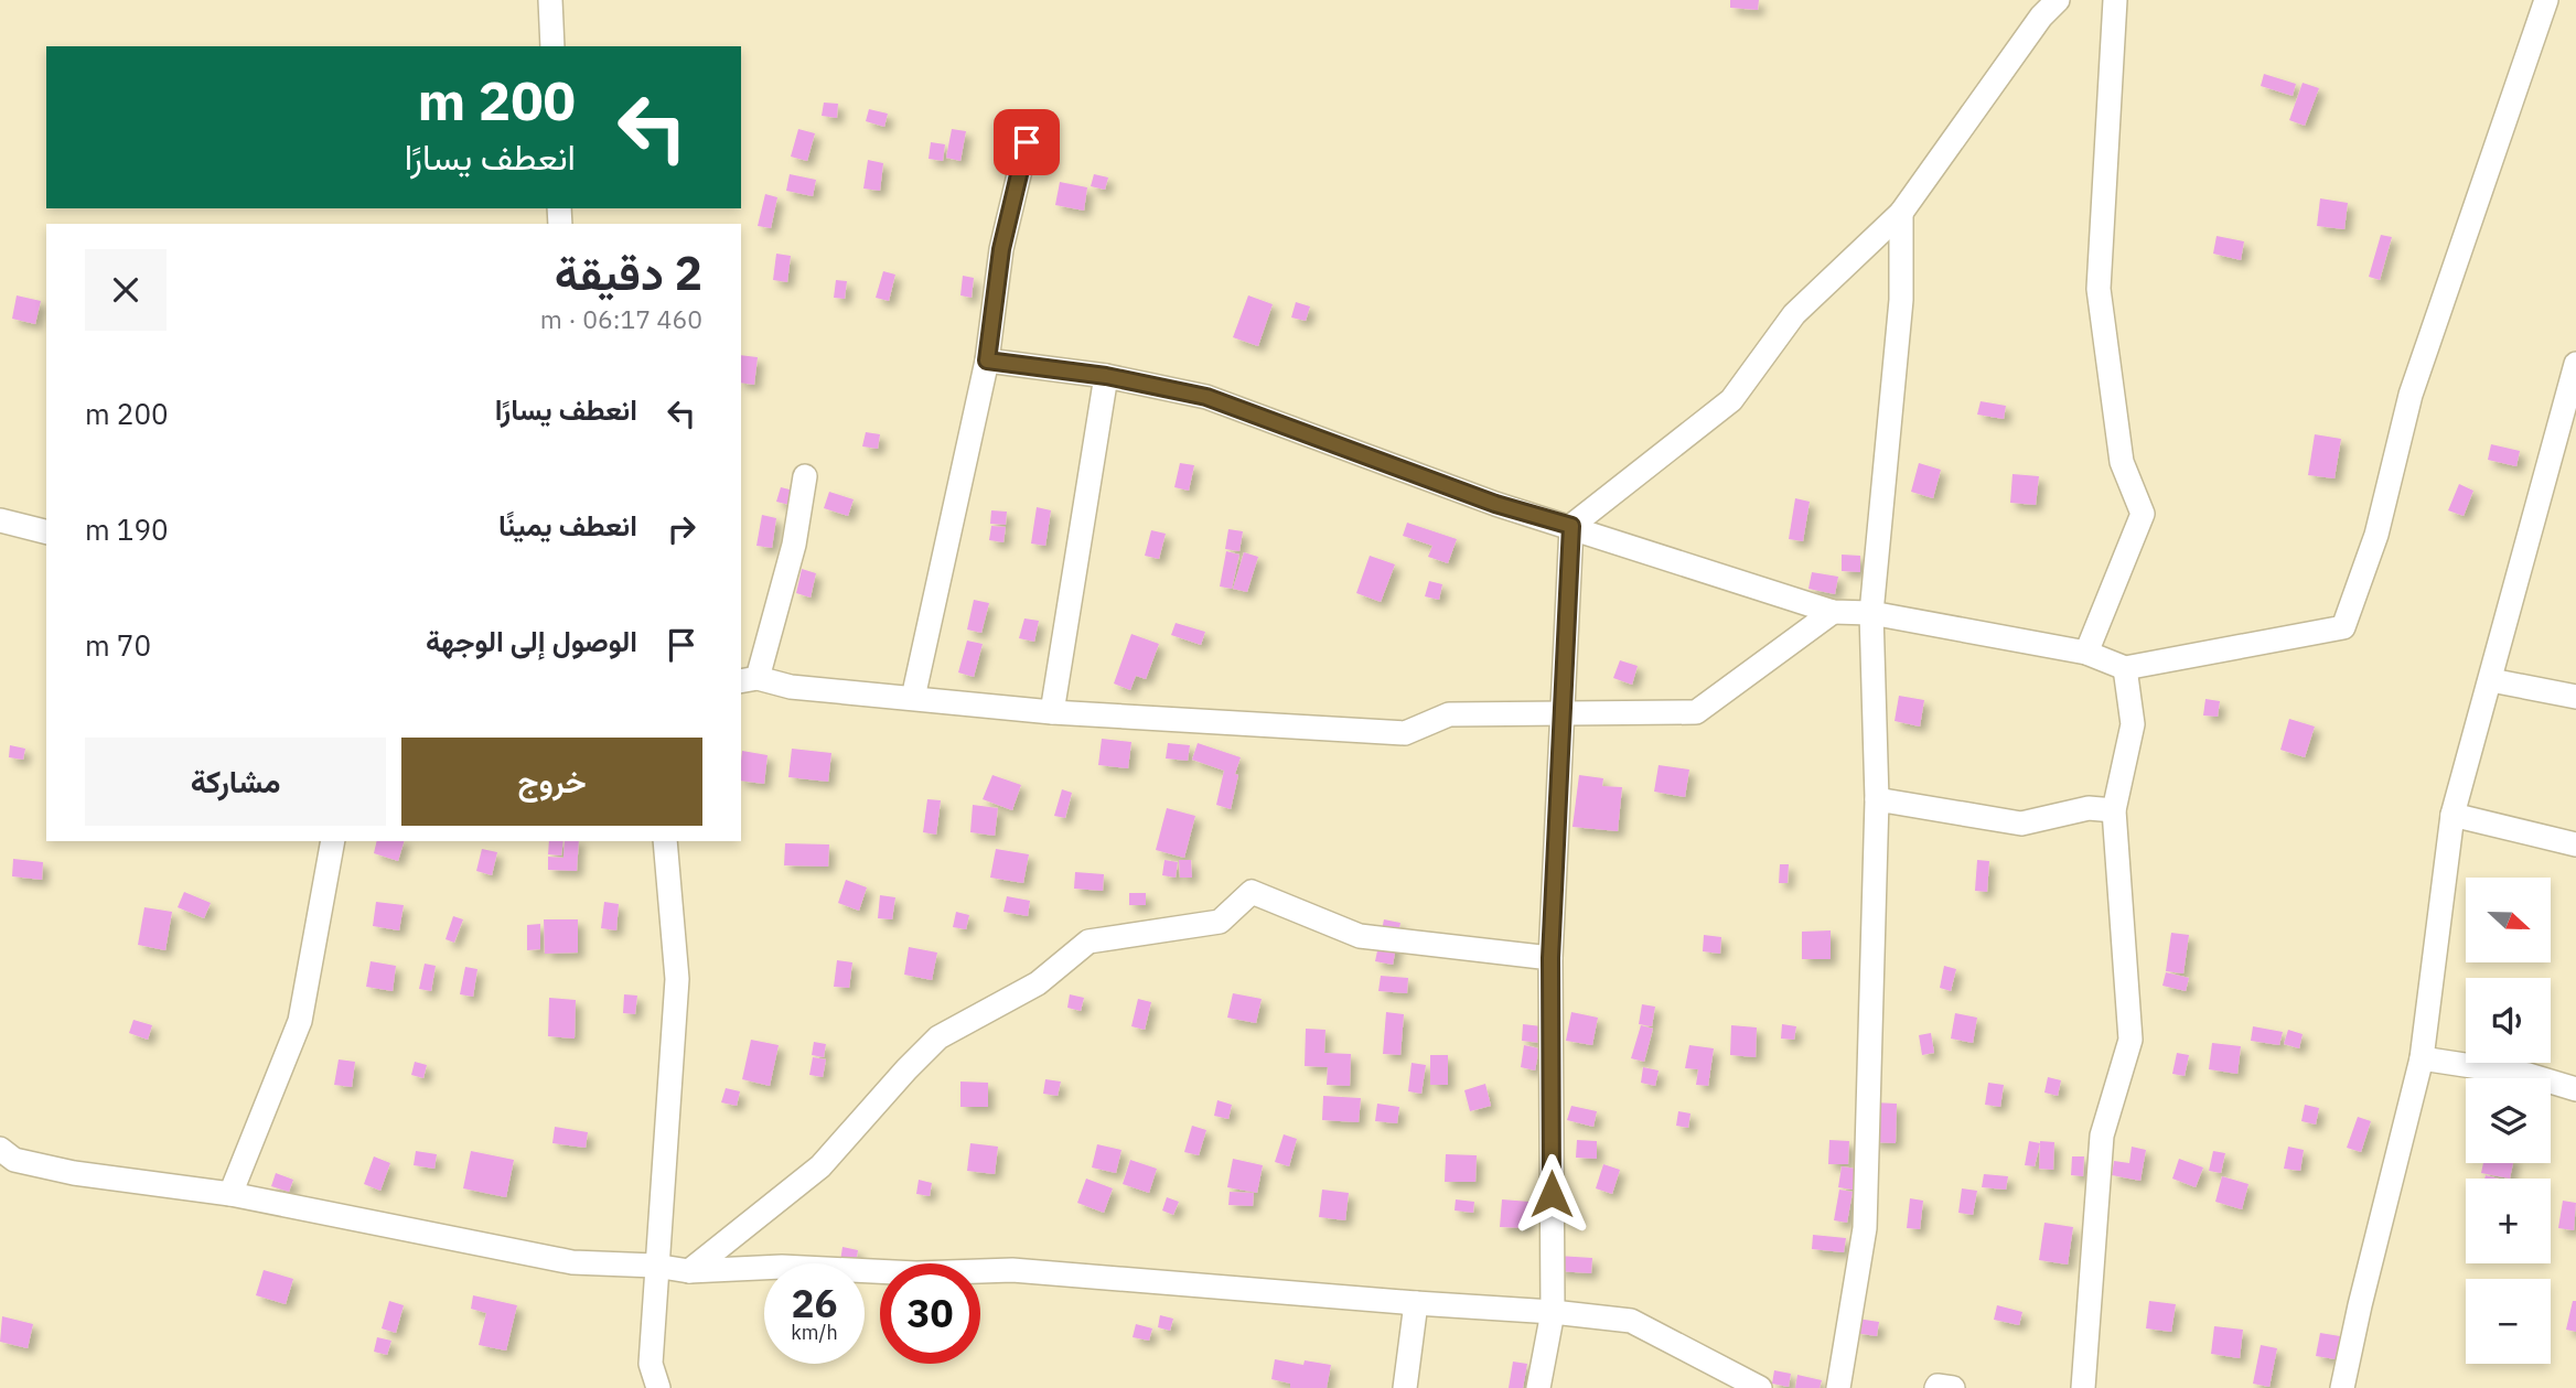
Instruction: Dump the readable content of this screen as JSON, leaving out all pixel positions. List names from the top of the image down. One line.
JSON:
{"north":"right","page":{"turn":["200 m","انعطف يسارًا"],"heading":["2 دقيقة","460 m · 06:17"],"list":[{"name":"انعطف يسارًا","value":"200 m"},{"name":"انعطف يمينًا","value":"190 m"},{"name":"الوصول إلى الوجهة","value":"70 m"}],"buttons":["خروج","مشاركة"],"map_buttons":["+","−"],"speed":"26 km/h","limit":"30"}}
